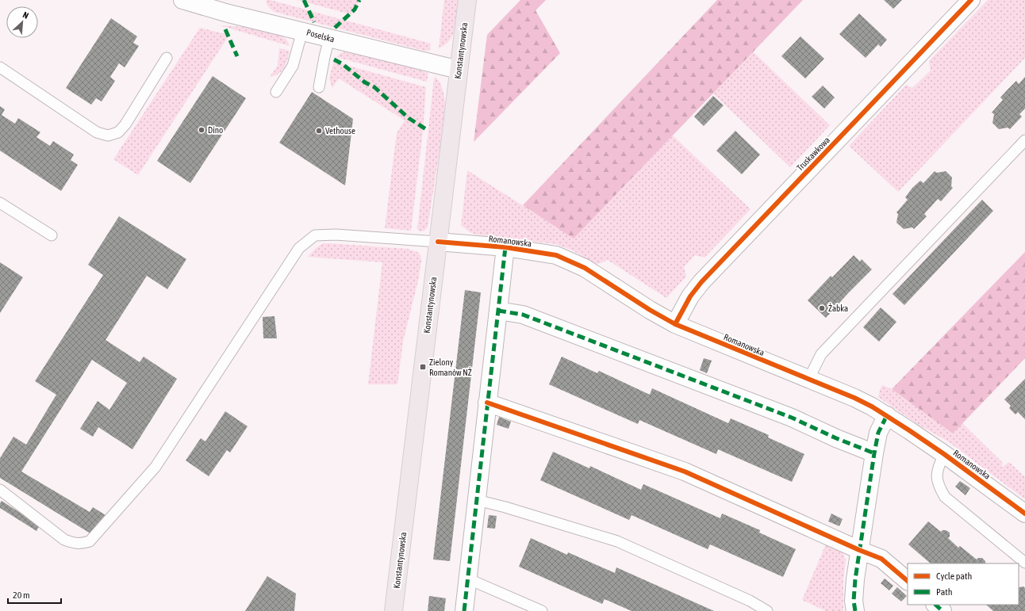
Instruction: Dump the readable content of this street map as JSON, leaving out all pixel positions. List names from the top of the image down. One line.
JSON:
{"streets":{"main road":["Konstantynowska"],"street":["Poselska","Truskawkowa","Romanowska"]},"crossings":[["Poselska","Konstantynowska"],["Konstantynowska","Romanowska"],["Truskawkowa","Romanowska"]],"places":{"other":["Dino","Vethouse","Żabka"],"transit":["Zielony Romanów NŻ"]},"legend":["Cycle path","Path"],"scale_bar":"20 m","north":"top right"}
